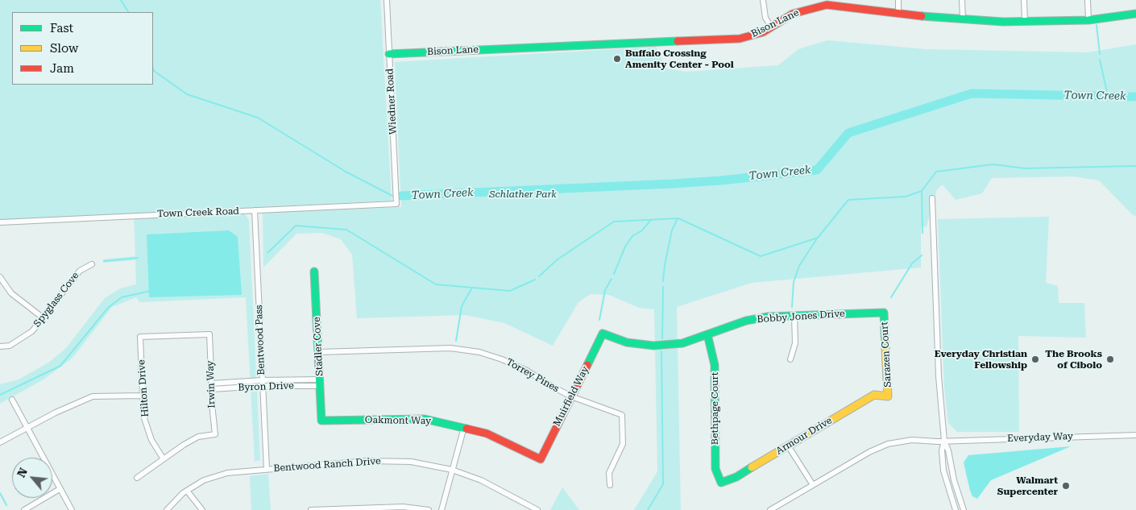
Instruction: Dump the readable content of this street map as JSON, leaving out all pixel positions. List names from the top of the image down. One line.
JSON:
{"streets":{"street":["Bison Lane","Wiedner Road","Town Creek Road","Spyglass Cove","Bobby Jones Drive","Bentwood Pass","Stadler Cove","Sarazen Court","Torrey Pines","Irwin Way","Byron Drive","Hilton Drive","Muirfield Way","Bethpage Court","Oakmont Way","Armour Drive","Everyday Way","Bentwood Ranch Drive"]},"crossings":[["Bison Lane","Wiedner Road"],["Wiedner Road","Town Creek Road"],["Town Creek Road","Bentwood Pass"],["Bobby Jones Drive","Sarazen Court"],["Bobby Jones Drive","Muirfield Way"],["Bobby Jones Drive","Bethpage Court"],["Bentwood Pass","Byron Drive"],["Bentwood Pass","Bentwood Ranch Drive"],["Stadler Cove","Torrey Pines"],["Stadler Cove","Byron Drive"],["Stadler Cove","Oakmont Way"],["Sarazen Court","Armour Drive"],["Torrey Pines","Muirfield Way"],["Irwin Way","Byron Drive"],["Irwin Way","Hilton Drive"],["Muirfield Way","Oakmont Way"],["Bethpage Court","Armour Drive"]],"water":["Town Creek"],"parks":["Schlather Park"],"places":["Buffalo Crossing Amenity Center - Pool","Everyday Christian Fellowship","The Brooks of Cibolo","Walmart Supercenter"],"legend":["Fast","Slow","Jam"],"north":"top left"}
